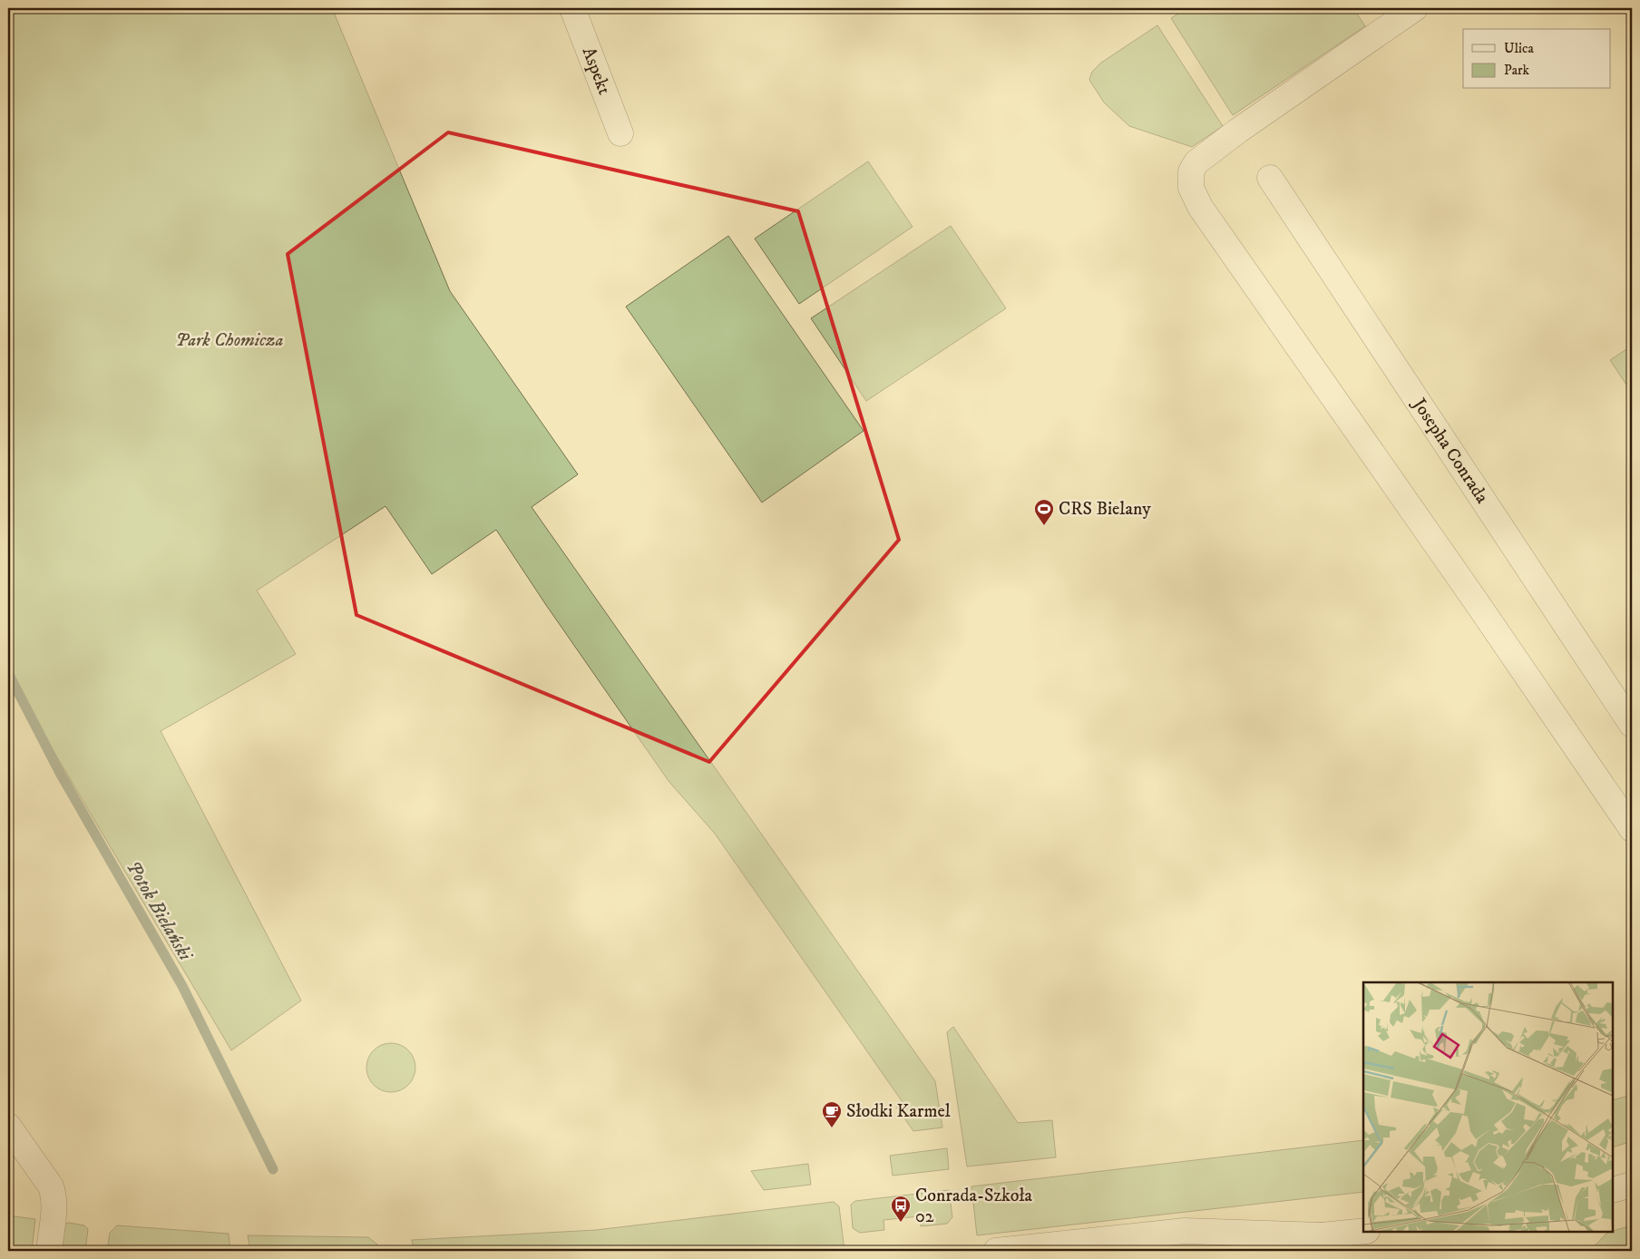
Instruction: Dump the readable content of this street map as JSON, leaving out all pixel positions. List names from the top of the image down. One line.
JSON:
{"streets":{"street":["Aspekt","Josepha Conrada"]},"water":["Potok Bielański"],"parks":["Park Chomicza"],"places":{"sports":["CRS Bielany"],"cafe":["Słodki Karmel"],"bus stop":["Conrada-Szkoła 02"]},"legend":["Ulica","Park"]}
